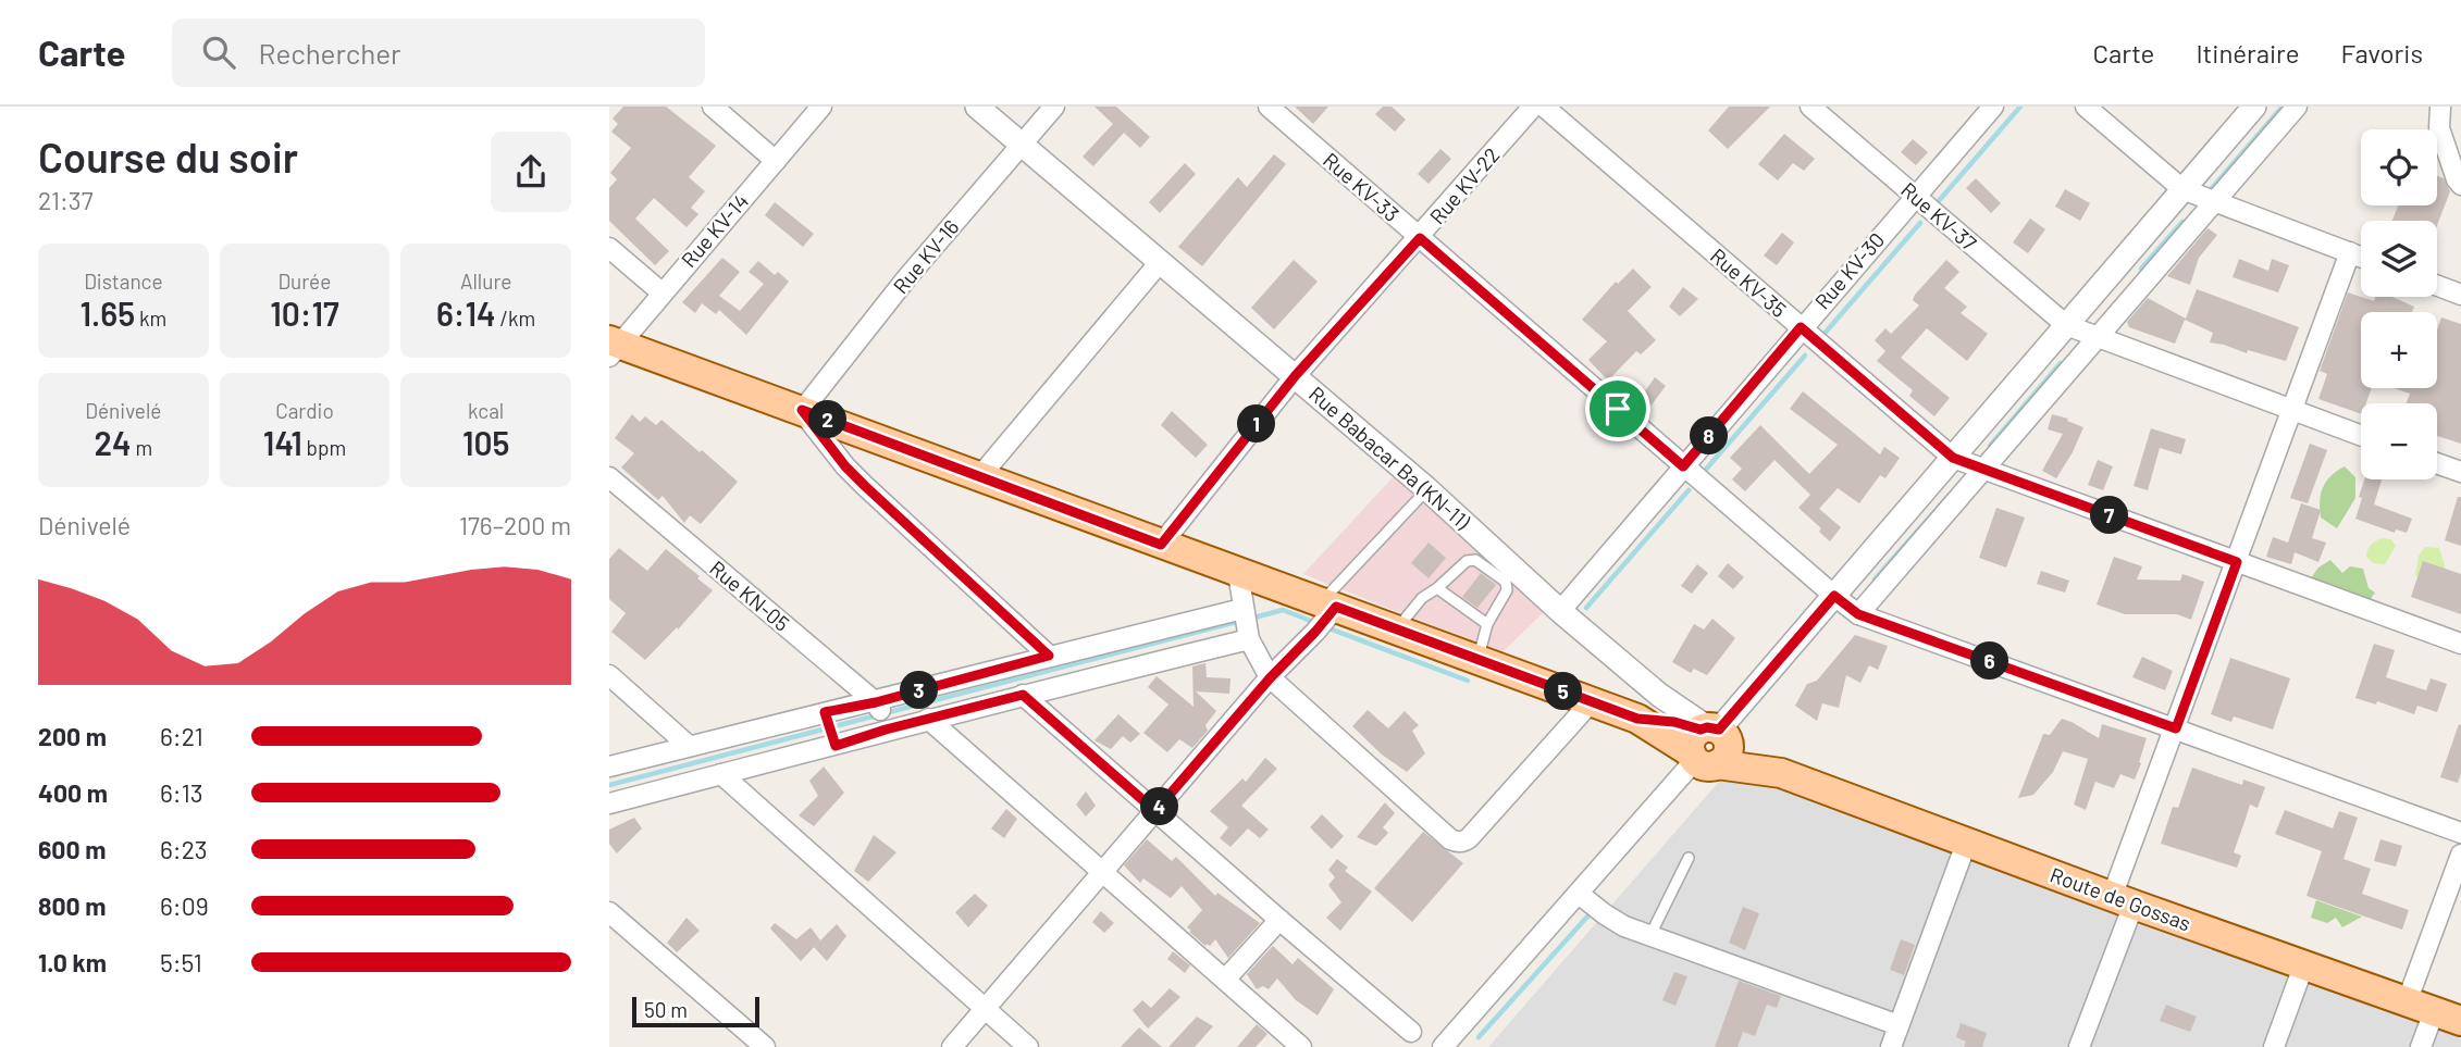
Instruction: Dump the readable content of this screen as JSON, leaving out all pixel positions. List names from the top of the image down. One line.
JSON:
{"streets":{"main road":["Route de Gossas"],"street":["Rue KV-22","Rue KV-33","Rue KV-37","Rue KV-14","Rue KV-16","Rue KV-30","Rue KV-35","Rue Babacar Ba (KN-11)","Rue KN-05"]},"crossings":[["Rue KV-22","Rue KV-33"],["Rue KV-22","Rue Babacar Ba (KN-11)"],["Rue KV-22","Route de Gossas"],["Rue KV-33","Rue KV-30"],["Rue KV-37","Rue KV-30"],["Rue KV-14","Route de Gossas"],["Rue KV-16","Rue Babacar Ba (KN-11)"],["Rue KV-16","Route de Gossas"],["Rue KV-30","Rue KV-35"],["Rue KV-30","Rue Babacar Ba (KN-11)"]],"scale_bar":"50 m","page":{"header":"Carte","search":"Rechercher","nav":["Carte","Itinéraire","Favoris"],"heading":["Course du soir","21:37"],"map_buttons":["+","−"],"stats":[["Distance","1.65 km"],["Durée","10:17"],["Allure","6:14 /km"],["Dénivelé","24 m"],["Cardio","141 bpm"],["kcal","105"]],"pins":["2","1","8","7","6","3","5","4"],"chart":["Dénivelé","176–200 m"],"list":[{"name":"200 m","note":"6:21"},{"name":"400 m","note":"6:13"},{"name":"600 m","note":"6:23"},{"name":"800 m","note":"6:09"},{"name":"1.0 km","note":"5:51"}],"scale":"50 m"}}
